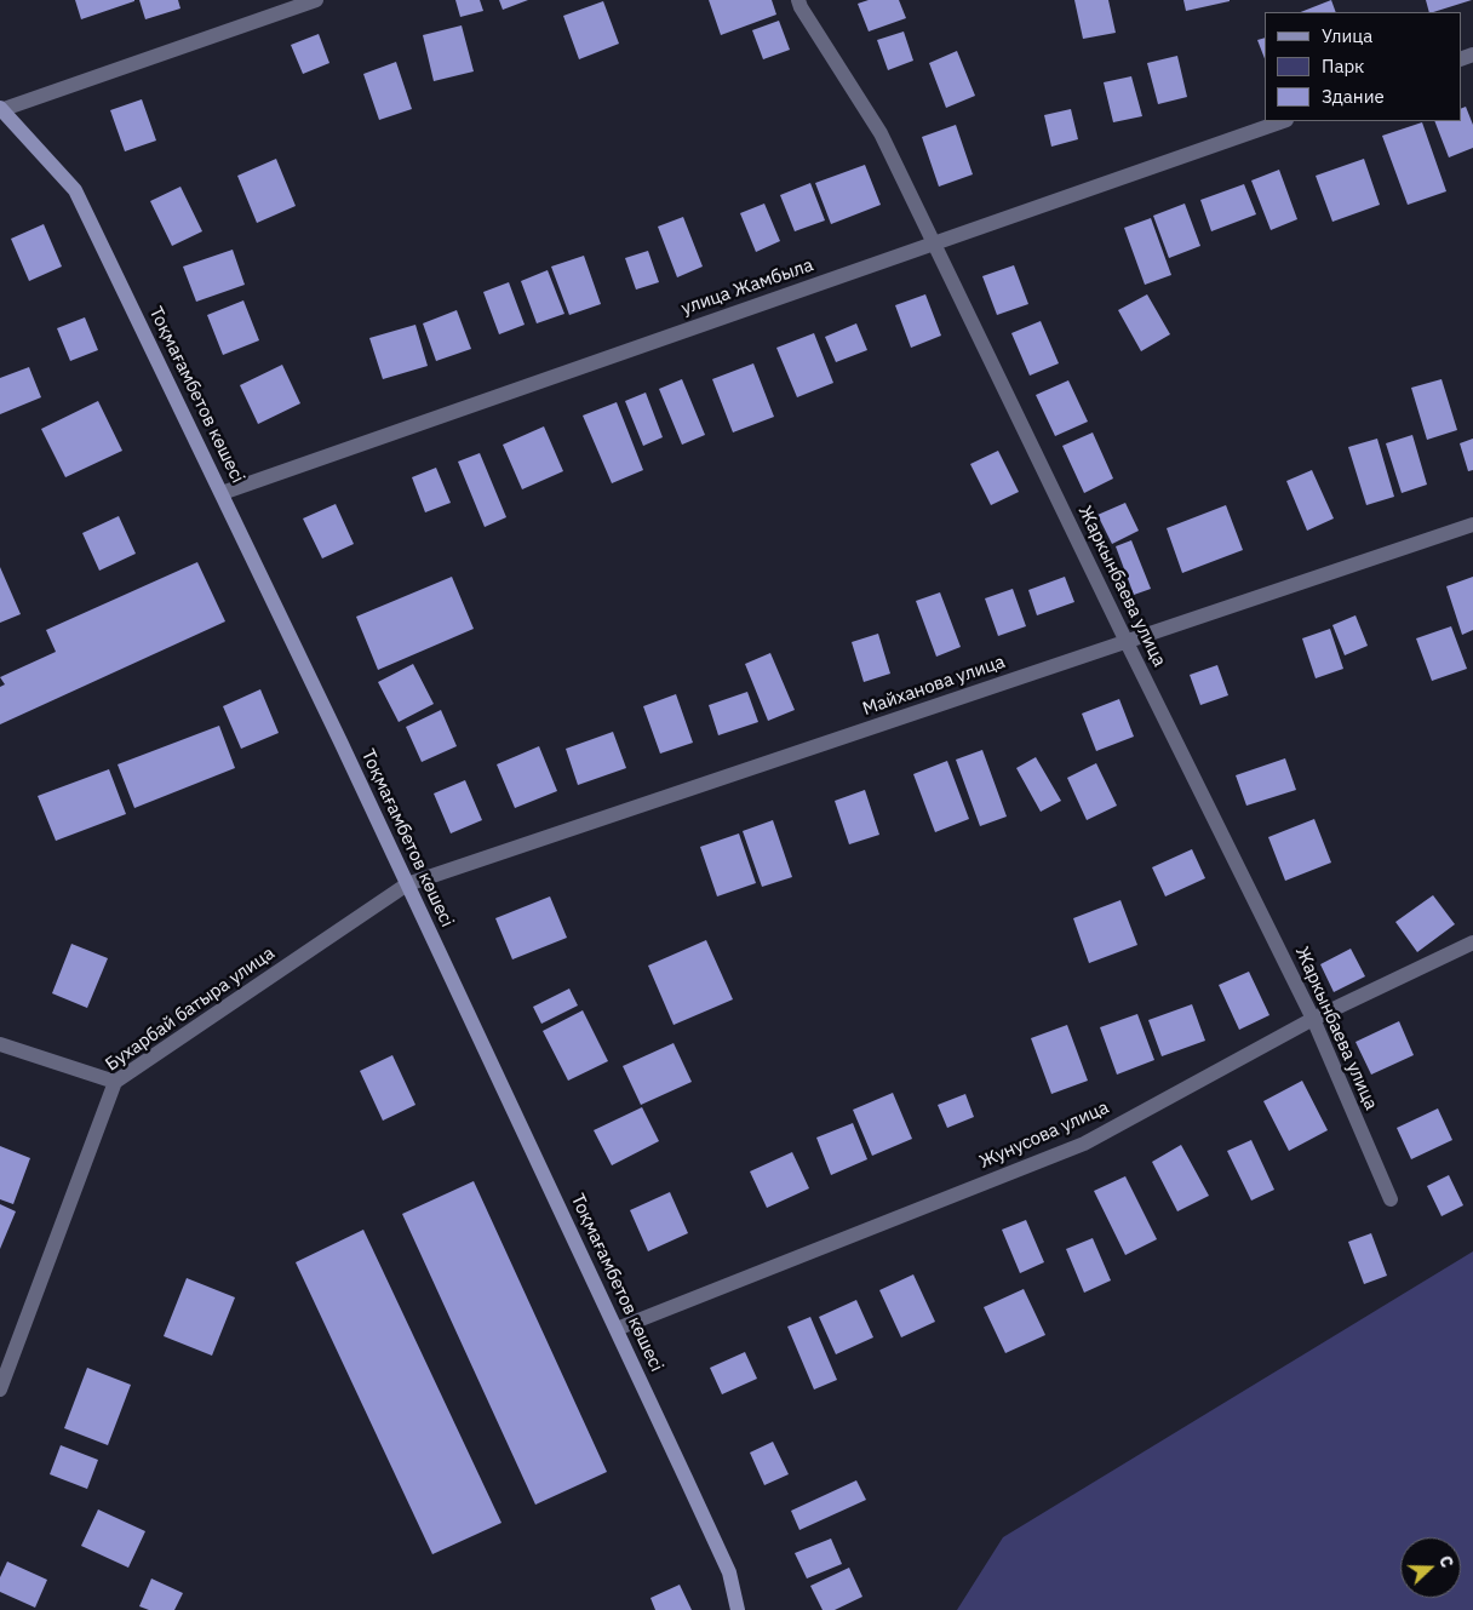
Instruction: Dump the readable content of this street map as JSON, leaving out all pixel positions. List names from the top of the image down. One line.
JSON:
{"streets":{"street":["улица Жамбыла","Тоқмағамбетов көшесі","Жаркынбаева улица","Майханова улица","Бухарбай батыра улица","Жунусова улица"]},"crossings":[["улица Жамбыла","Тоқмағамбетов көшесі"],["улица Жамбыла","Жаркынбаева улица"],["Тоқмағамбетов көшесі","Майханова улица"],["Тоқмағамбетов көшесі","Бухарбай батыра улица"],["Тоқмағамбетов көшесі","Жунусова улица"],["Жаркынбаева улица","Майханова улица"],["Жаркынбаева улица","Жунусова улица"],["Майханова улица","Бухарбай батыра улица"]],"legend":["Улица","Парк","Здание"],"north":"right"}
